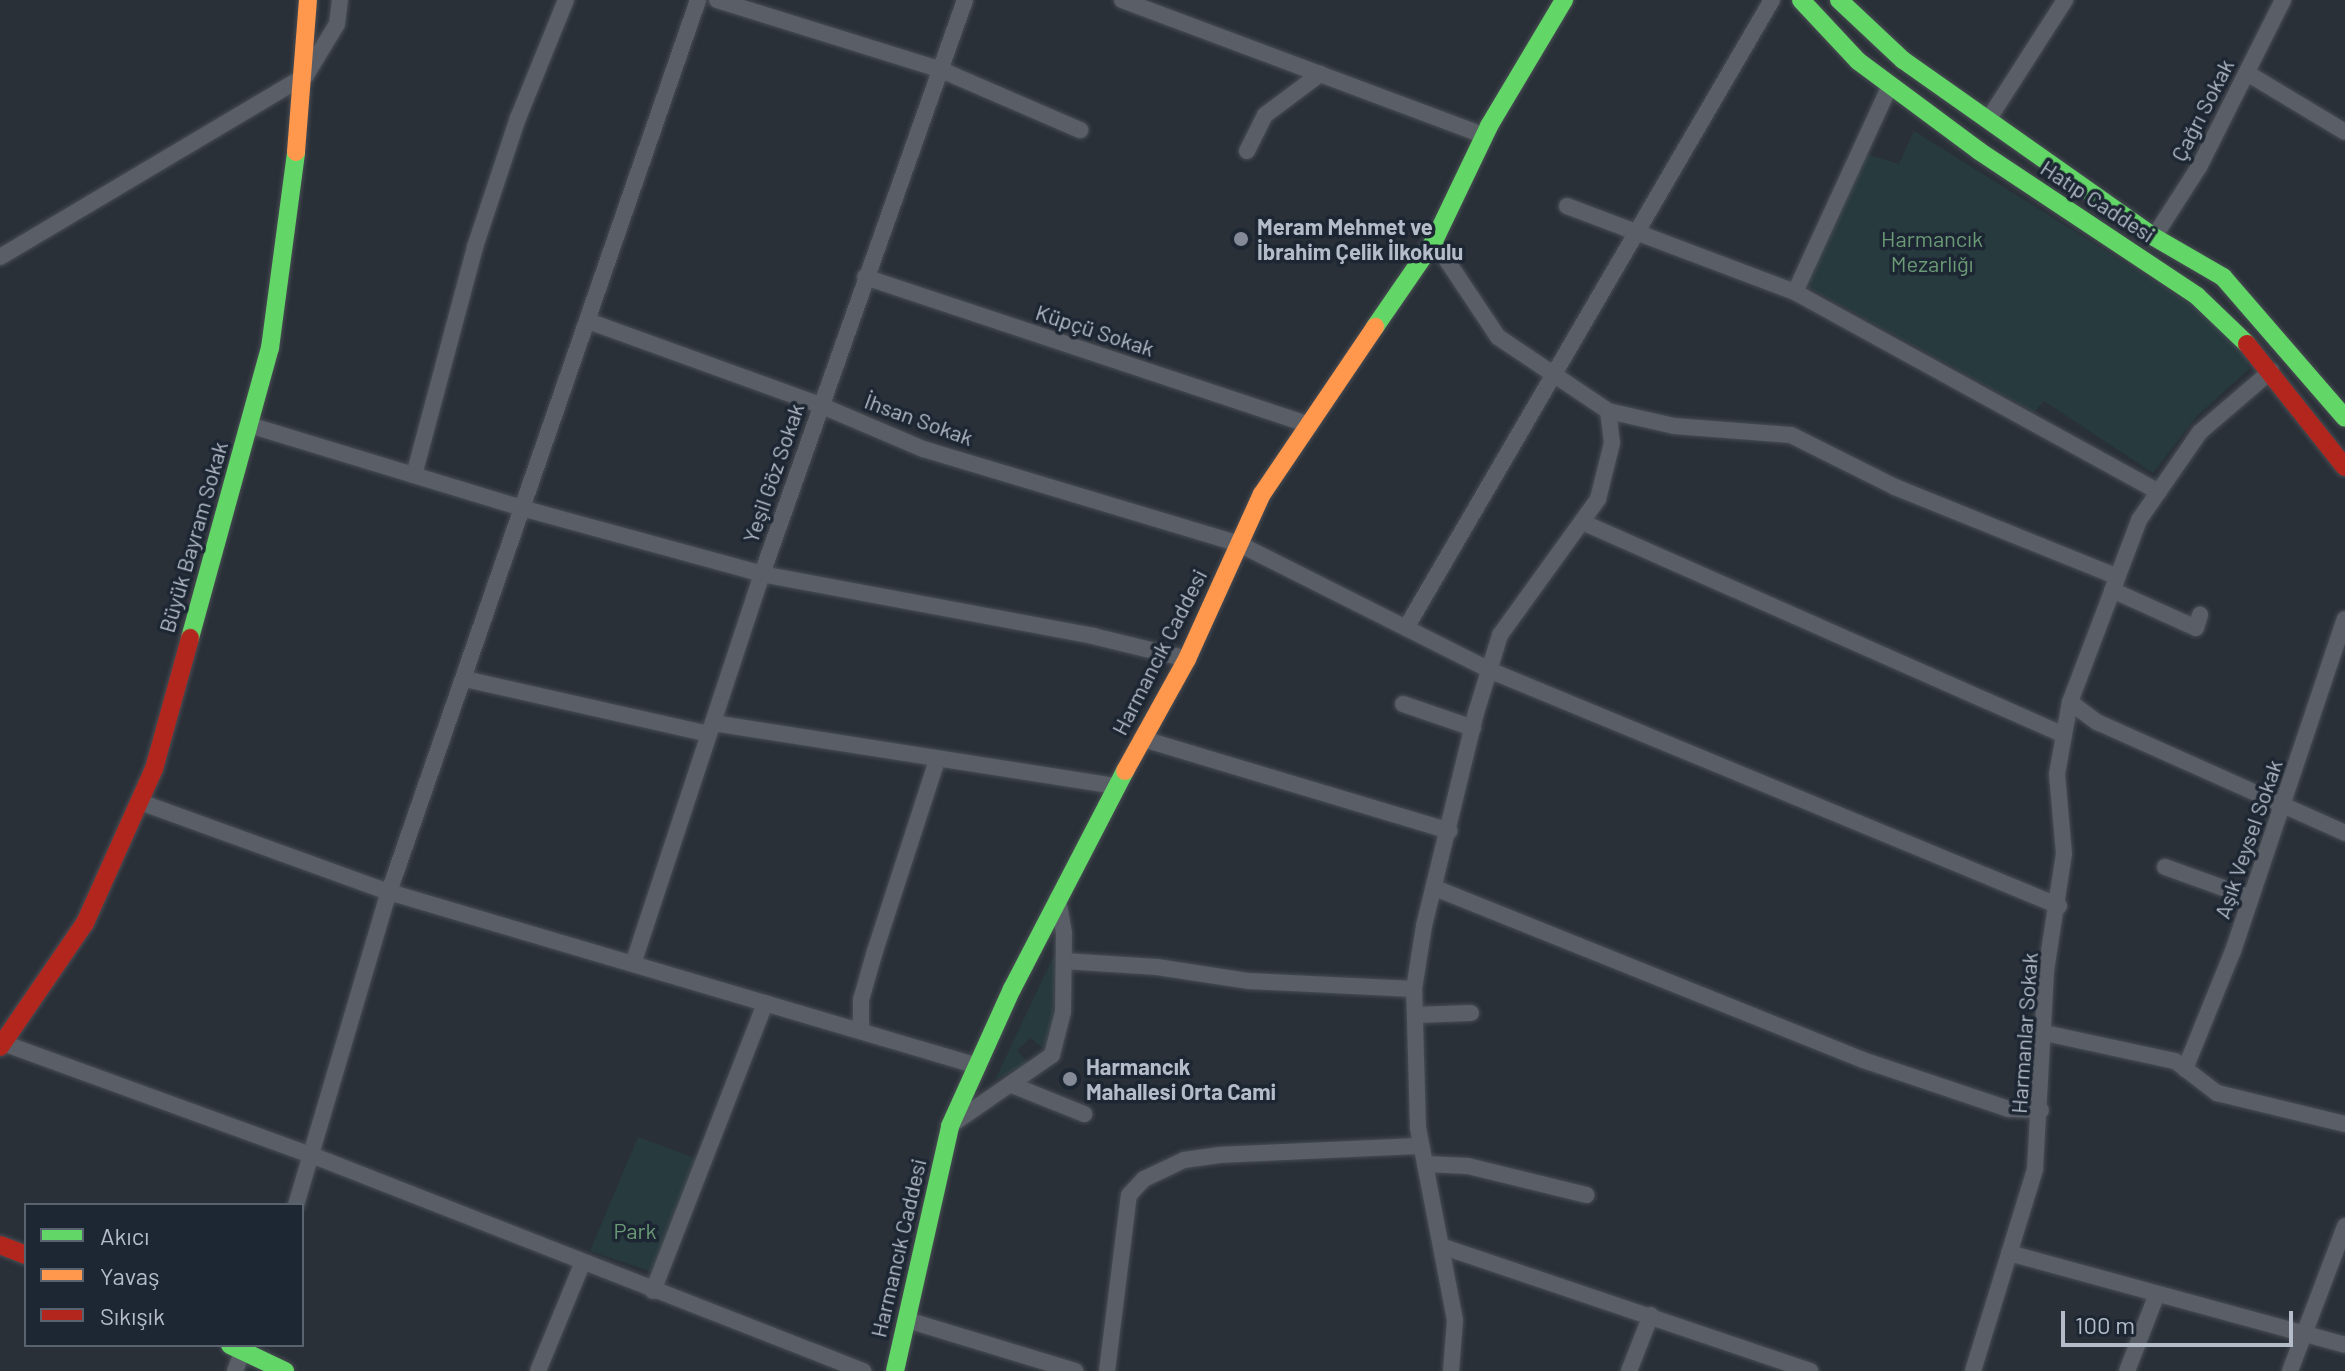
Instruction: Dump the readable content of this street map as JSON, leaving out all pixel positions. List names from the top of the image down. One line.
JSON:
{"streets":{"street":["Çağrı Sokak","Hatıp Caddesi","Küpçü Sokak","İhsan Sokak","Yeşil Göz Sokak","Büyük Bayram Sokak","Harmancık Caddesi","Aşık Veysel Sokak","Harmanlar Sokak"]},"crossings":[["Çağrı Sokak","Hatıp Caddesi"],["Hatıp Caddesi","Harmanlar Sokak"],["Küpçü Sokak","Yeşil Göz Sokak"],["Küpçü Sokak","Harmancık Caddesi"],["İhsan Sokak","Yeşil Göz Sokak"],["İhsan Sokak","Harmancık Caddesi"],["İhsan Sokak","Harmanlar Sokak"]],"parks":["Harmancık Mezarlığı","Park"],"places":["Meram Mehmet ve İbrahim Çelik İlkokulu","Harmancık Mahallesi Orta Cami"],"legend":["Akıcı","Yavaş","Sıkışık"],"scale_bar":"100 m"}
